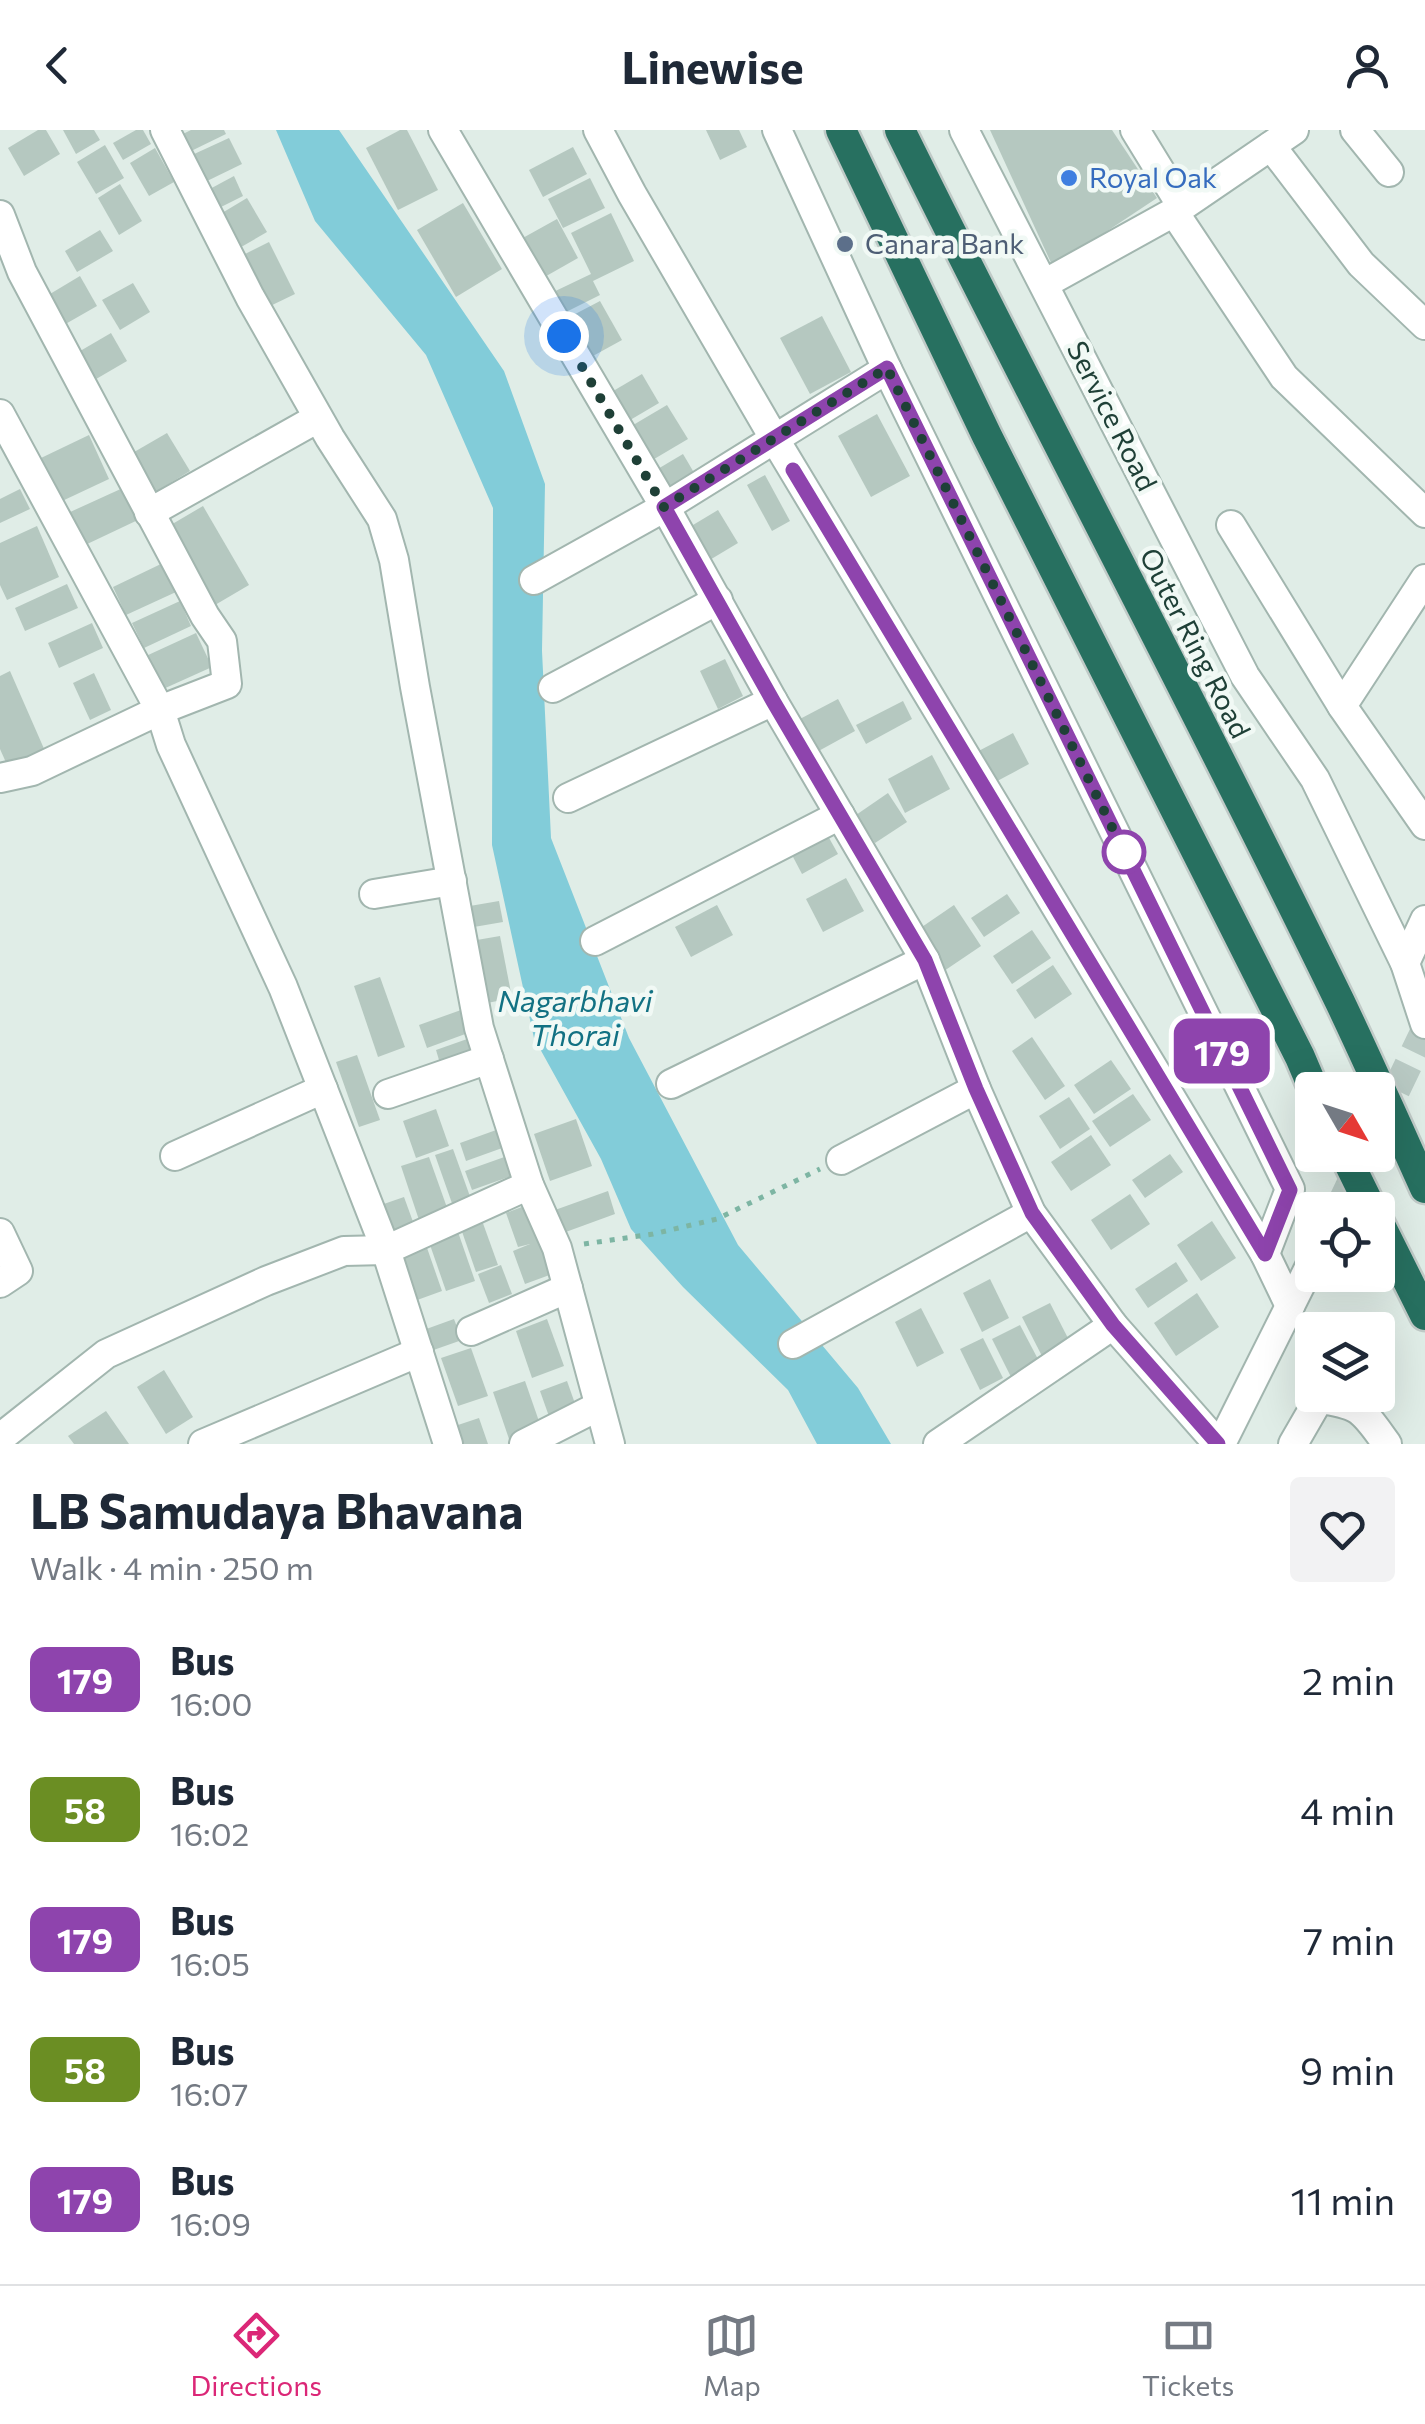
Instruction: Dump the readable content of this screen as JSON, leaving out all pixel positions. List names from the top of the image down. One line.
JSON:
{"streets":{"highway":["Outer Ring Road"],"street":["Service Road"]},"water":["Nagarbhavi Thorai"],"places":["Royal Oak","Canara Bank"],"lines":["bus line 179"],"north":"bottom right","page":{"header":"Linewise","on_map":"179","heading":["LB Samudaya Bhavana","Walk · 4 min · 250 m"],"list":[{"mark":"179","name":"Bus","note":"16:00","value":"2 min"},{"mark":"58","name":"Bus","note":"16:02","value":"4 min"},{"mark":"179","name":"Bus","note":"16:05","value":"7 min"},{"mark":"58","name":"Bus","note":"16:07","value":"9 min"},{"mark":"179","name":"Bus","note":"16:09","value":"11 min"}],"tabs":["Directions","Map","Tickets"]}}
